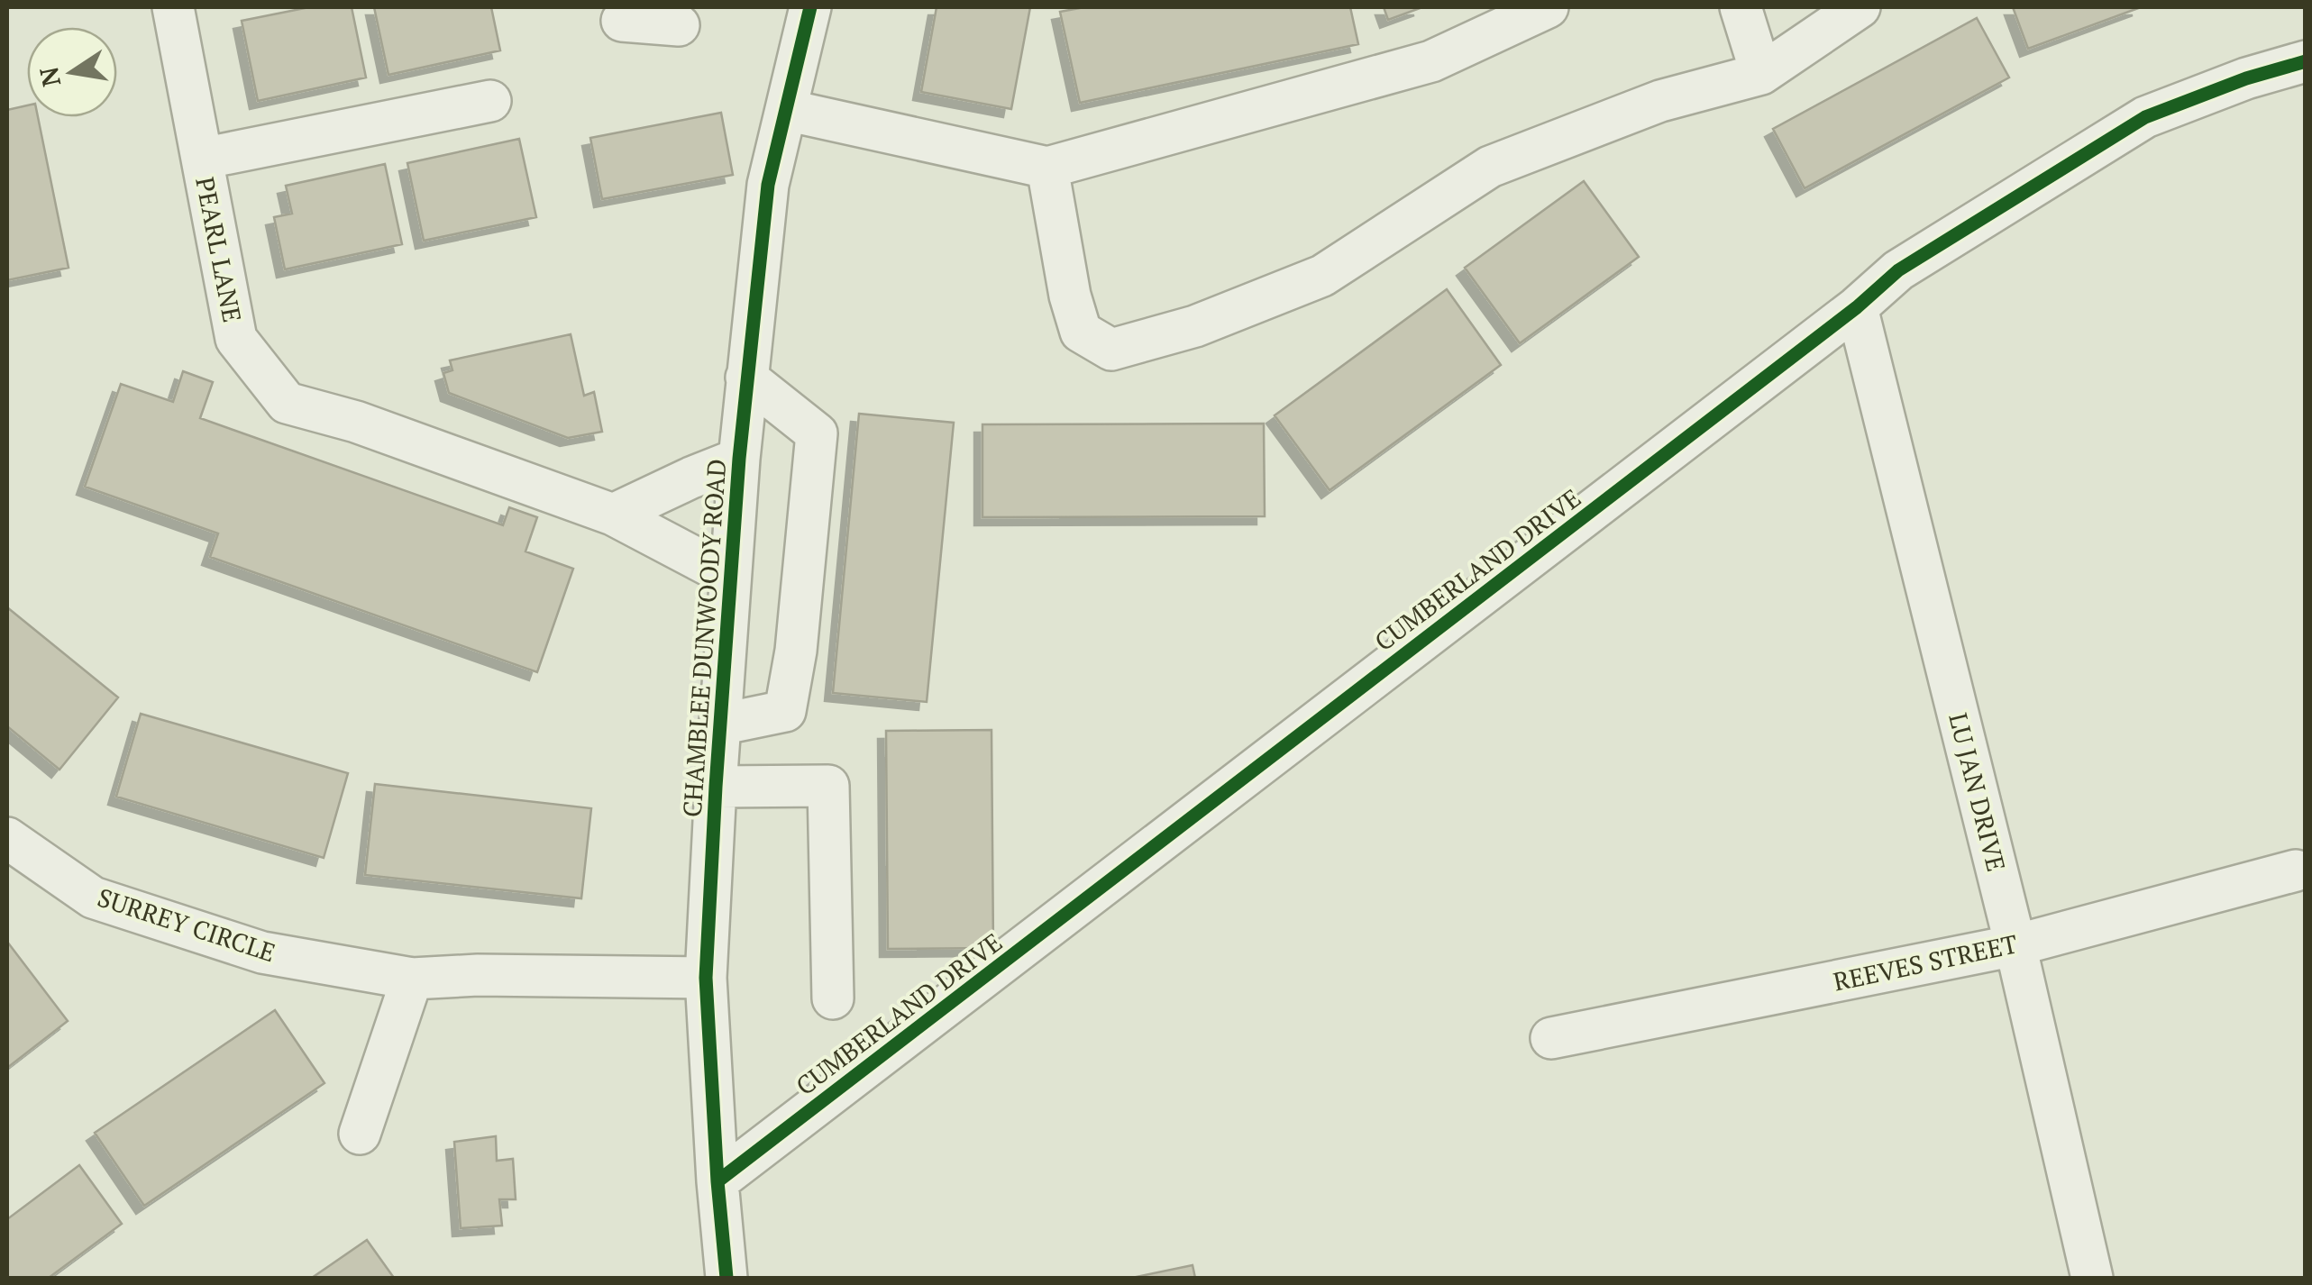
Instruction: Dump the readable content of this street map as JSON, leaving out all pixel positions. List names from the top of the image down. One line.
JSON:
{"streets":{"street":["PEARL LANE","CUMBERLAND DRIVE","CHAMBLEE DUNWOODY ROAD","LU JAN DRIVE","SURREY CIRCLE","REEVES STREET"]},"crossings":[["PEARL LANE","CHAMBLEE DUNWOODY ROAD"],["CUMBERLAND DRIVE","CHAMBLEE DUNWOODY ROAD"],["CUMBERLAND DRIVE","LU JAN DRIVE"],["CHAMBLEE DUNWOODY ROAD","SURREY CIRCLE"],["LU JAN DRIVE","REEVES STREET"]],"north":"left"}
